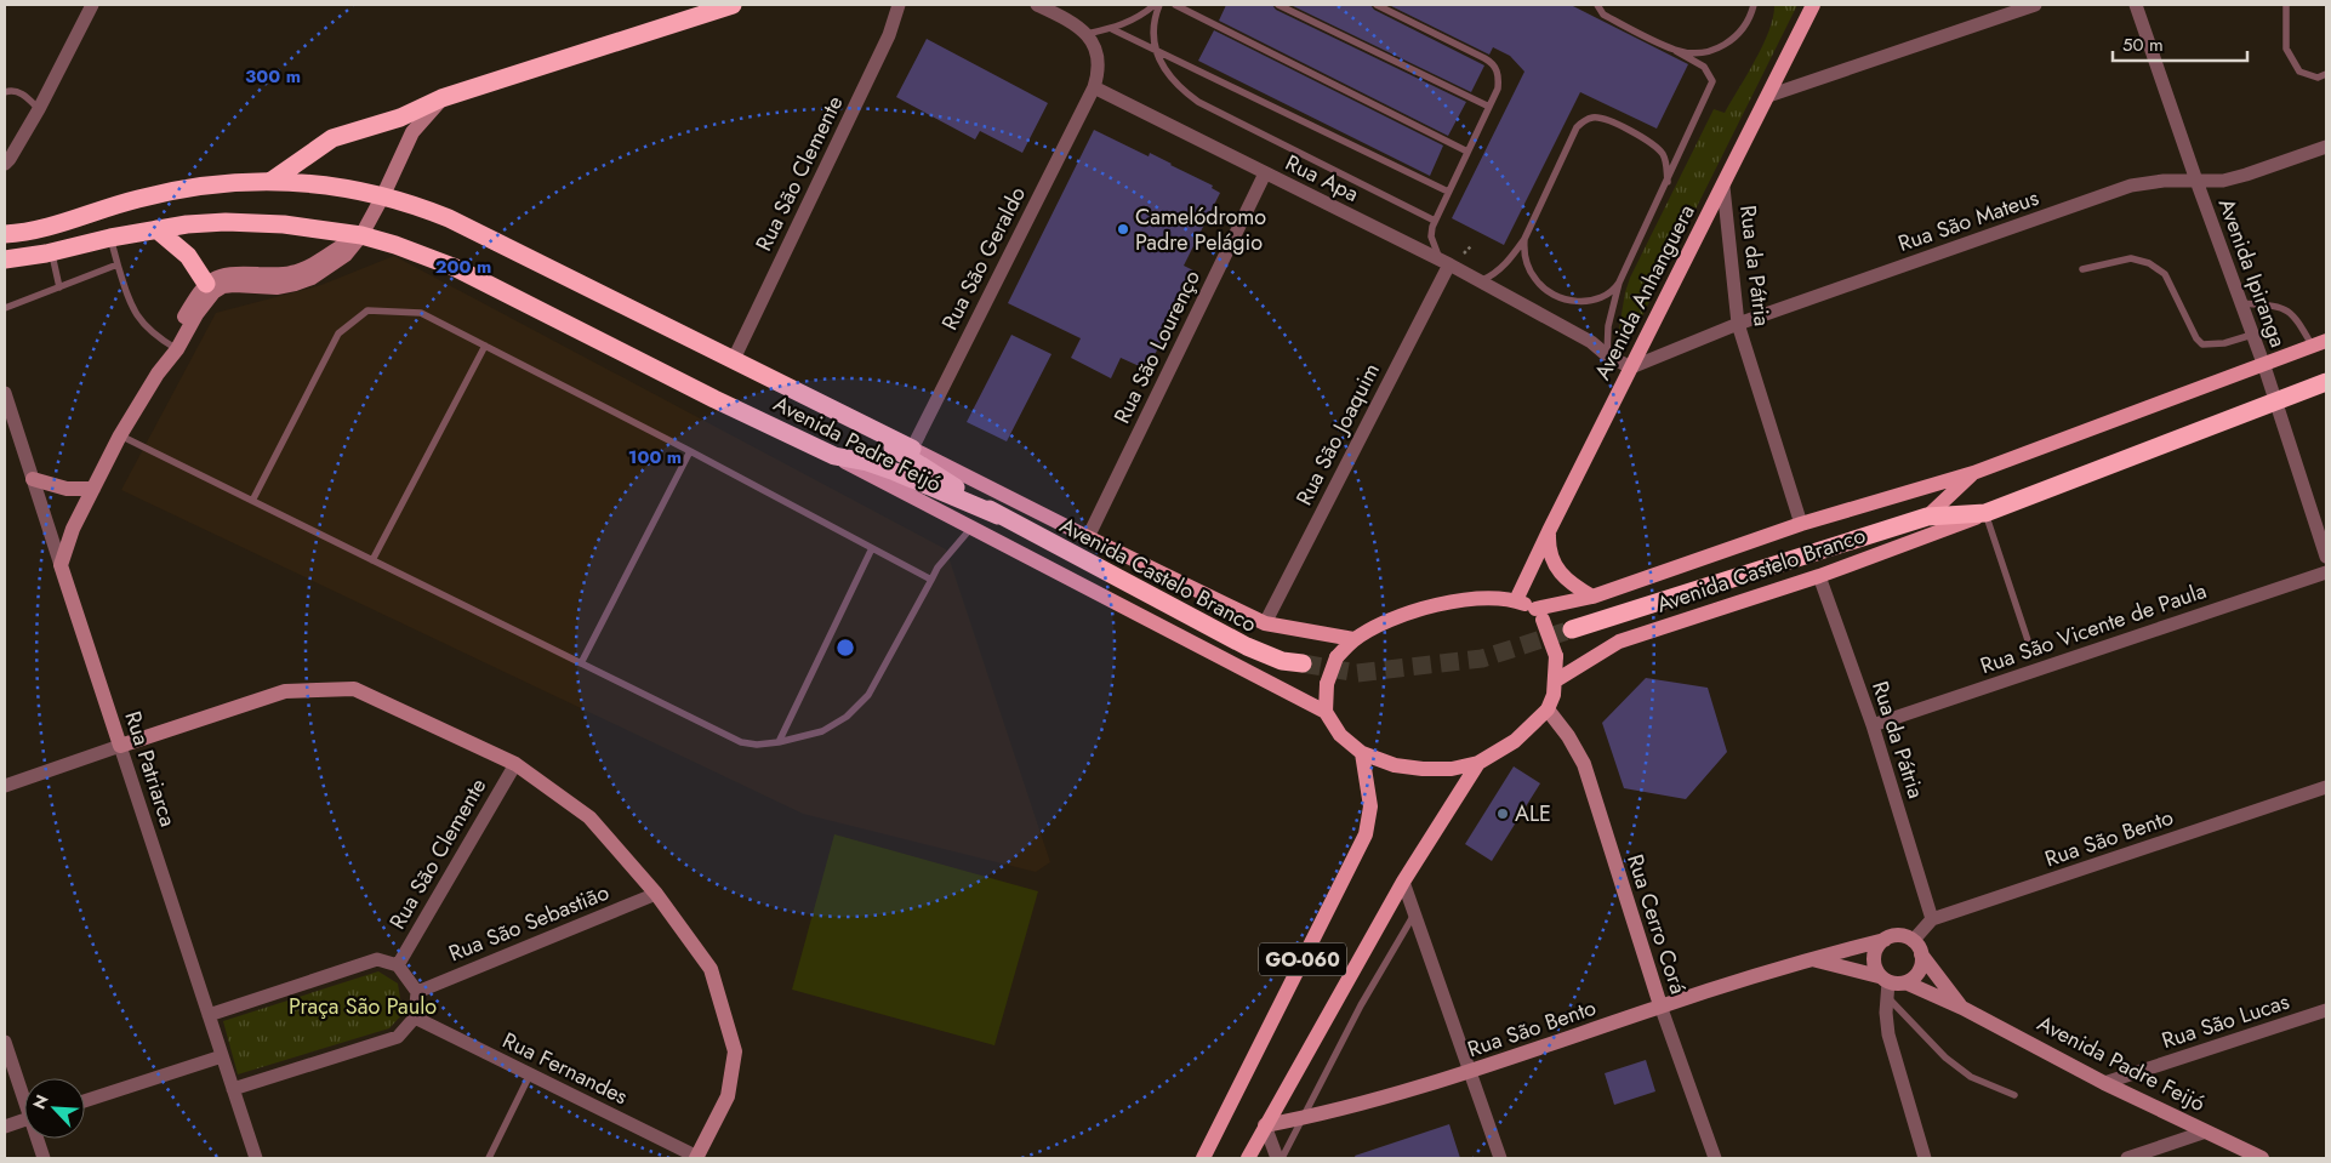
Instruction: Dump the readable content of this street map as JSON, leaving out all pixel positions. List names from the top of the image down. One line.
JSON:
{"streets":{"highway":["Avenida Padre Feijó","Avenida Castelo Branco"],"main road":["Avenida Anhanguera","GO-060"],"street":["Rua São Clemente","Rua Apa","Rua São Mateus","Rua São Geraldo","Rua da Pátria","Avenida Ipiranga","Rua São Lourenço","Rua São Joaquim","Rua São Vicente de Paula","Rua Patriarca","Rua São Bento","Rua São Sebastião","Rua Cerro Corá","Rua São Lucas","Rua Fernandes"]},"crossings":[["Rua São Clemente","Avenida Padre Feijó"],["Rua Apa","Rua São Mateus"],["Rua Apa","Rua São Geraldo"],["Rua Apa","Avenida Anhanguera"],["Rua Apa","Rua São Lourenço"],["Rua Apa","Rua São Joaquim"],["Rua São Mateus","Rua da Pátria"],["Rua São Mateus","Avenida Ipiranga"],["Rua São Mateus","Avenida Anhanguera"],["Rua São Geraldo","Avenida Padre Feijó"],["Rua da Pátria","Avenida Anhanguera"],["Rua da Pátria","Avenida Castelo Branco"],["Rua da Pátria","Rua São Vicente de Paula"],["Rua da Pátria","Rua São Bento"],["Avenida Ipiranga","Avenida Castelo Branco"],["Avenida Anhanguera","Avenida Padre Feijó"],["Avenida Anhanguera","Avenida Castelo Branco"],["Avenida Anhanguera","Rua Cerro Corá"],["Avenida Anhanguera","GO-060"],["Rua São Lourenço","Avenida Padre Feijó"],["Rua São Joaquim","Avenida Padre Feijó"],["Avenida Padre Feijó","Avenida Castelo Branco"],["Avenida Padre Feijó","Rua São Bento"],["Avenida Padre Feijó","Rua Cerro Corá"],["Avenida Padre Feijó","GO-060"],["Avenida Padre Feijó","Rua São Lucas"],["Avenida Castelo Branco","Rua Cerro Corá"],["Avenida Castelo Branco","GO-060"],["Rua São Bento","Rua Cerro Corá"],["Rua São Bento","GO-060"],["Rua Cerro Corá","GO-060"]],"parks":["Praça São Paulo"],"places":["Camelódromo Padre Pelágio","ALE"],"scale_bar":"50 m","north":"top left","rings":["300 m","200 m","100 m"]}
